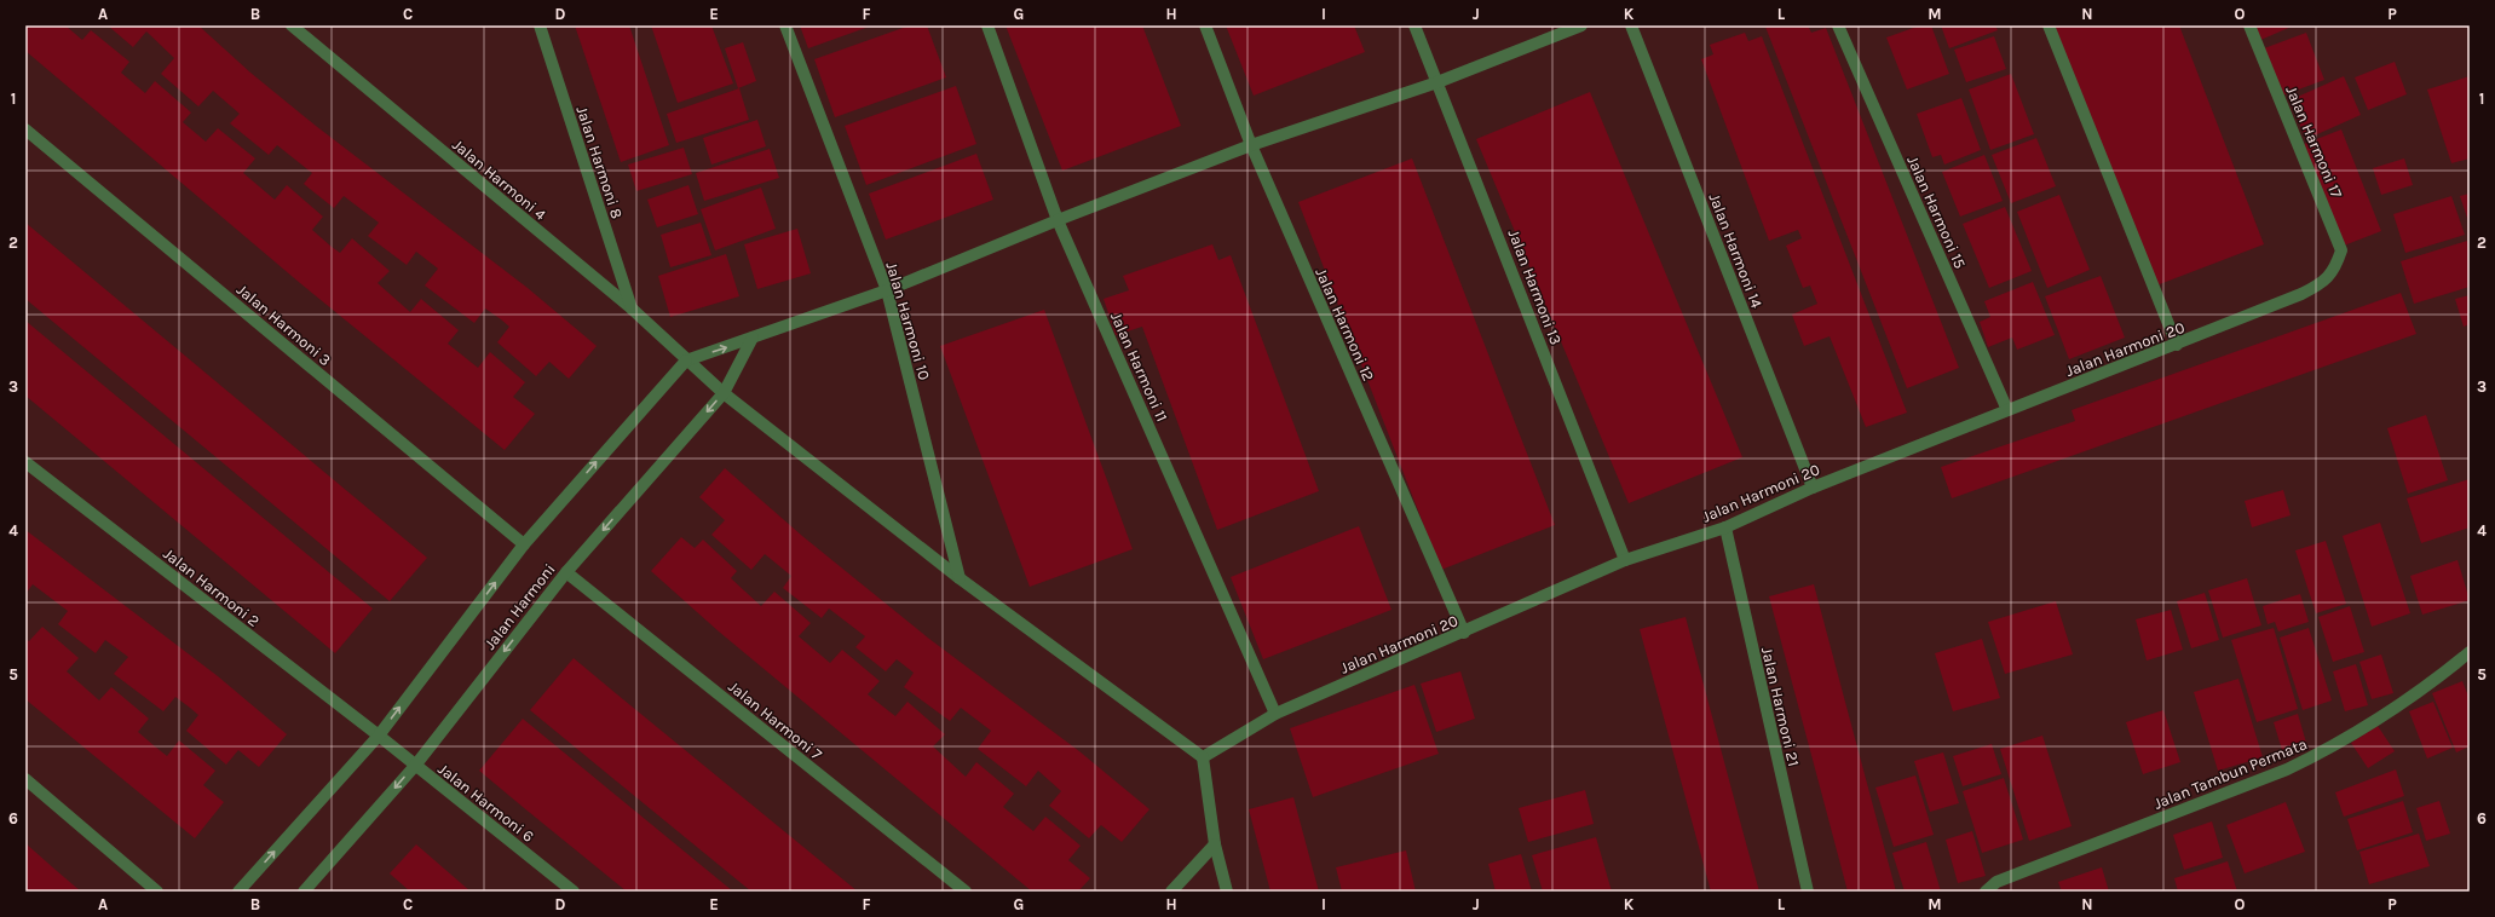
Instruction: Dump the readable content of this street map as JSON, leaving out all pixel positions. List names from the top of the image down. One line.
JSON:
{"streets":{"street":["Jalan Harmoni 17","Jalan Harmoni 8","Jalan Harmoni 4","Jalan Harmoni 15","Jalan Harmoni 14","Jalan Harmoni 13","Jalan Harmoni 10","Jalan Harmoni 3","Jalan Harmoni 12","Jalan Harmoni 20","Jalan Harmoni 11","Jalan Harmoni 2","Jalan Harmoni","Jalan Harmoni 21","Jalan Harmoni 7","Jalan Tambun Permata","Jalan Harmoni 6"]},"crossings":[["Jalan Harmoni 17","Jalan Harmoni 20"],["Jalan Harmoni 8","Jalan Harmoni 4"],["Jalan Harmoni 4","Jalan Harmoni 10"],["Jalan Harmoni 4","Jalan Harmoni 20"],["Jalan Harmoni 4","Jalan Harmoni"],["Jalan Harmoni 15","Jalan Harmoni 20"],["Jalan Harmoni 14","Jalan Harmoni 20"],["Jalan Harmoni 13","Jalan Harmoni 20"],["Jalan Harmoni 3","Jalan Harmoni"],["Jalan Harmoni 12","Jalan Harmoni 20"],["Jalan Harmoni 20","Jalan Harmoni 11"],["Jalan Harmoni 20","Jalan Harmoni 21"],["Jalan Harmoni 2","Jalan Harmoni"],["Jalan Harmoni 2","Jalan Harmoni 6"],["Jalan Harmoni","Jalan Harmoni 7"],["Jalan Harmoni","Jalan Harmoni 6"]],"grid":{"columns":["A","B","C","D","E","F","G","H","I","J","K","L","M","N","O","P"],"rows":["1","2","3","4","5","6"]}}
